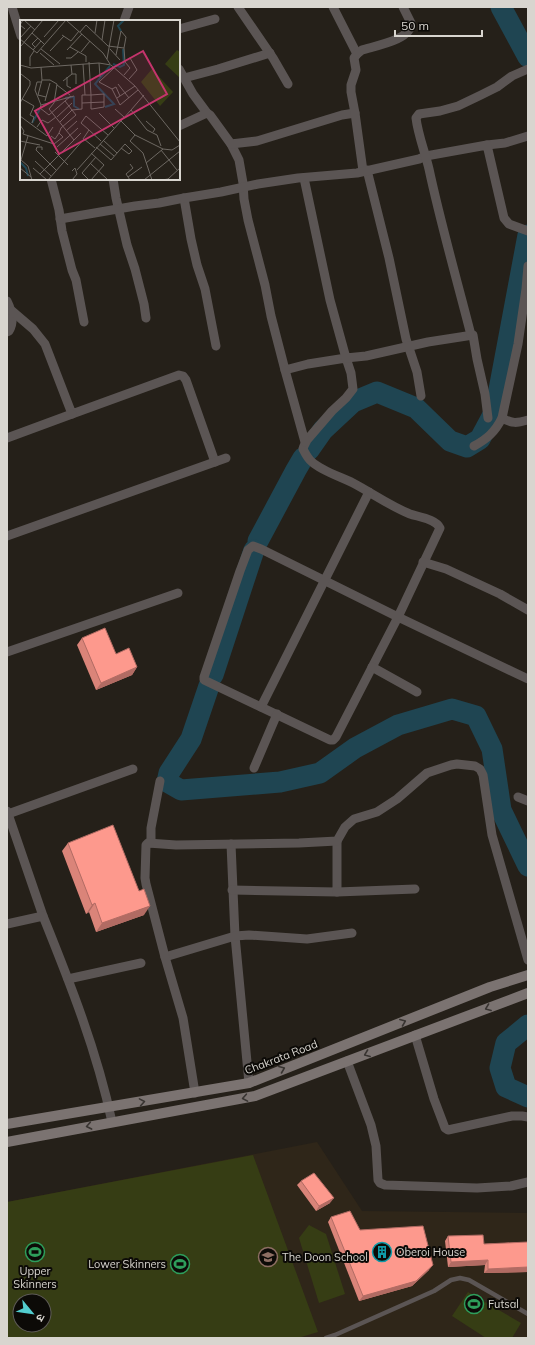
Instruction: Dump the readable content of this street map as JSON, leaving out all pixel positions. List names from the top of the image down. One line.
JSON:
{"streets":{"main road":["Chakrata Road"]},"places":{"sports":["Upper Skinners","Lower Skinners","Futsal"],"building":["Oberoi House"],"school or university":["The Doon School"]},"scale_bar":"50 m","north":"bottom right"}
